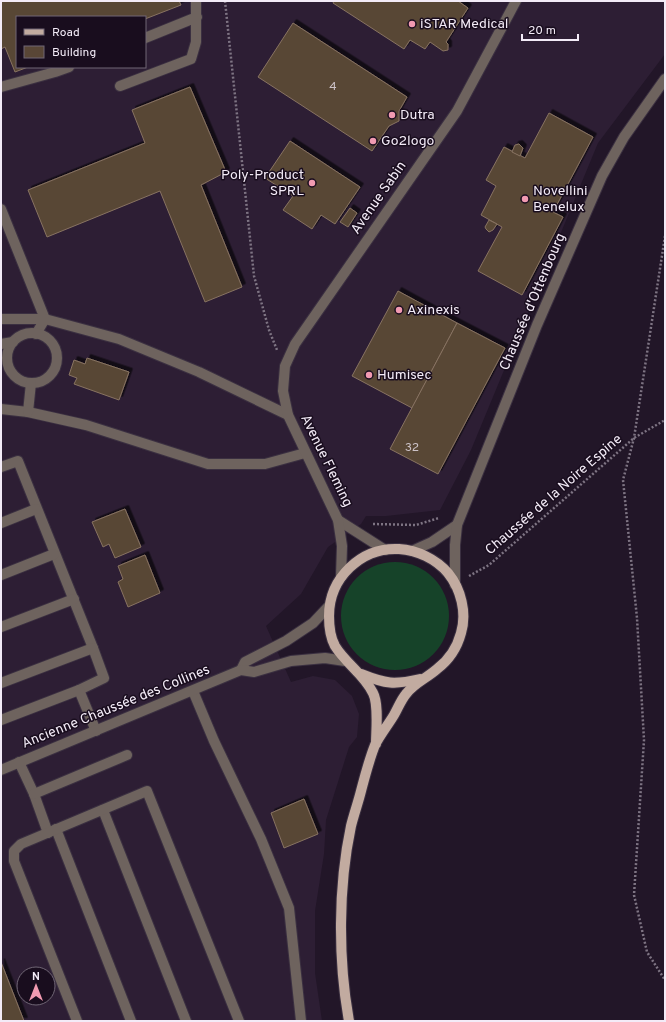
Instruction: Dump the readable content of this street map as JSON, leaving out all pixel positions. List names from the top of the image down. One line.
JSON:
{"streets":{"main road":["Chaussée d'Ottenbourg"],"street":["Avenue Sabin","Avenue Fleming","Ancienne Chaussée des Collines"],"path":["Chaussée de la Noire Espine"]},"crossings":[["Avenue Sabin","Avenue Fleming"],["Chaussée d'Ottenbourg","Chaussée de la Noire Espine"],["Chaussée d'Ottenbourg","Ancienne Chaussée des Collines"],["Chaussée de la Noire Espine","Ancienne Chaussée des Collines"]],"places":["iSTAR Medical","Dutra","Go2logo","Poly-Product SPRL","Novellini Benelux","Axinexis","Humisec"],"house_numbers":["4","32"],"legend":["Road","Building"],"scale_bar":"20 m","north":"top"}
